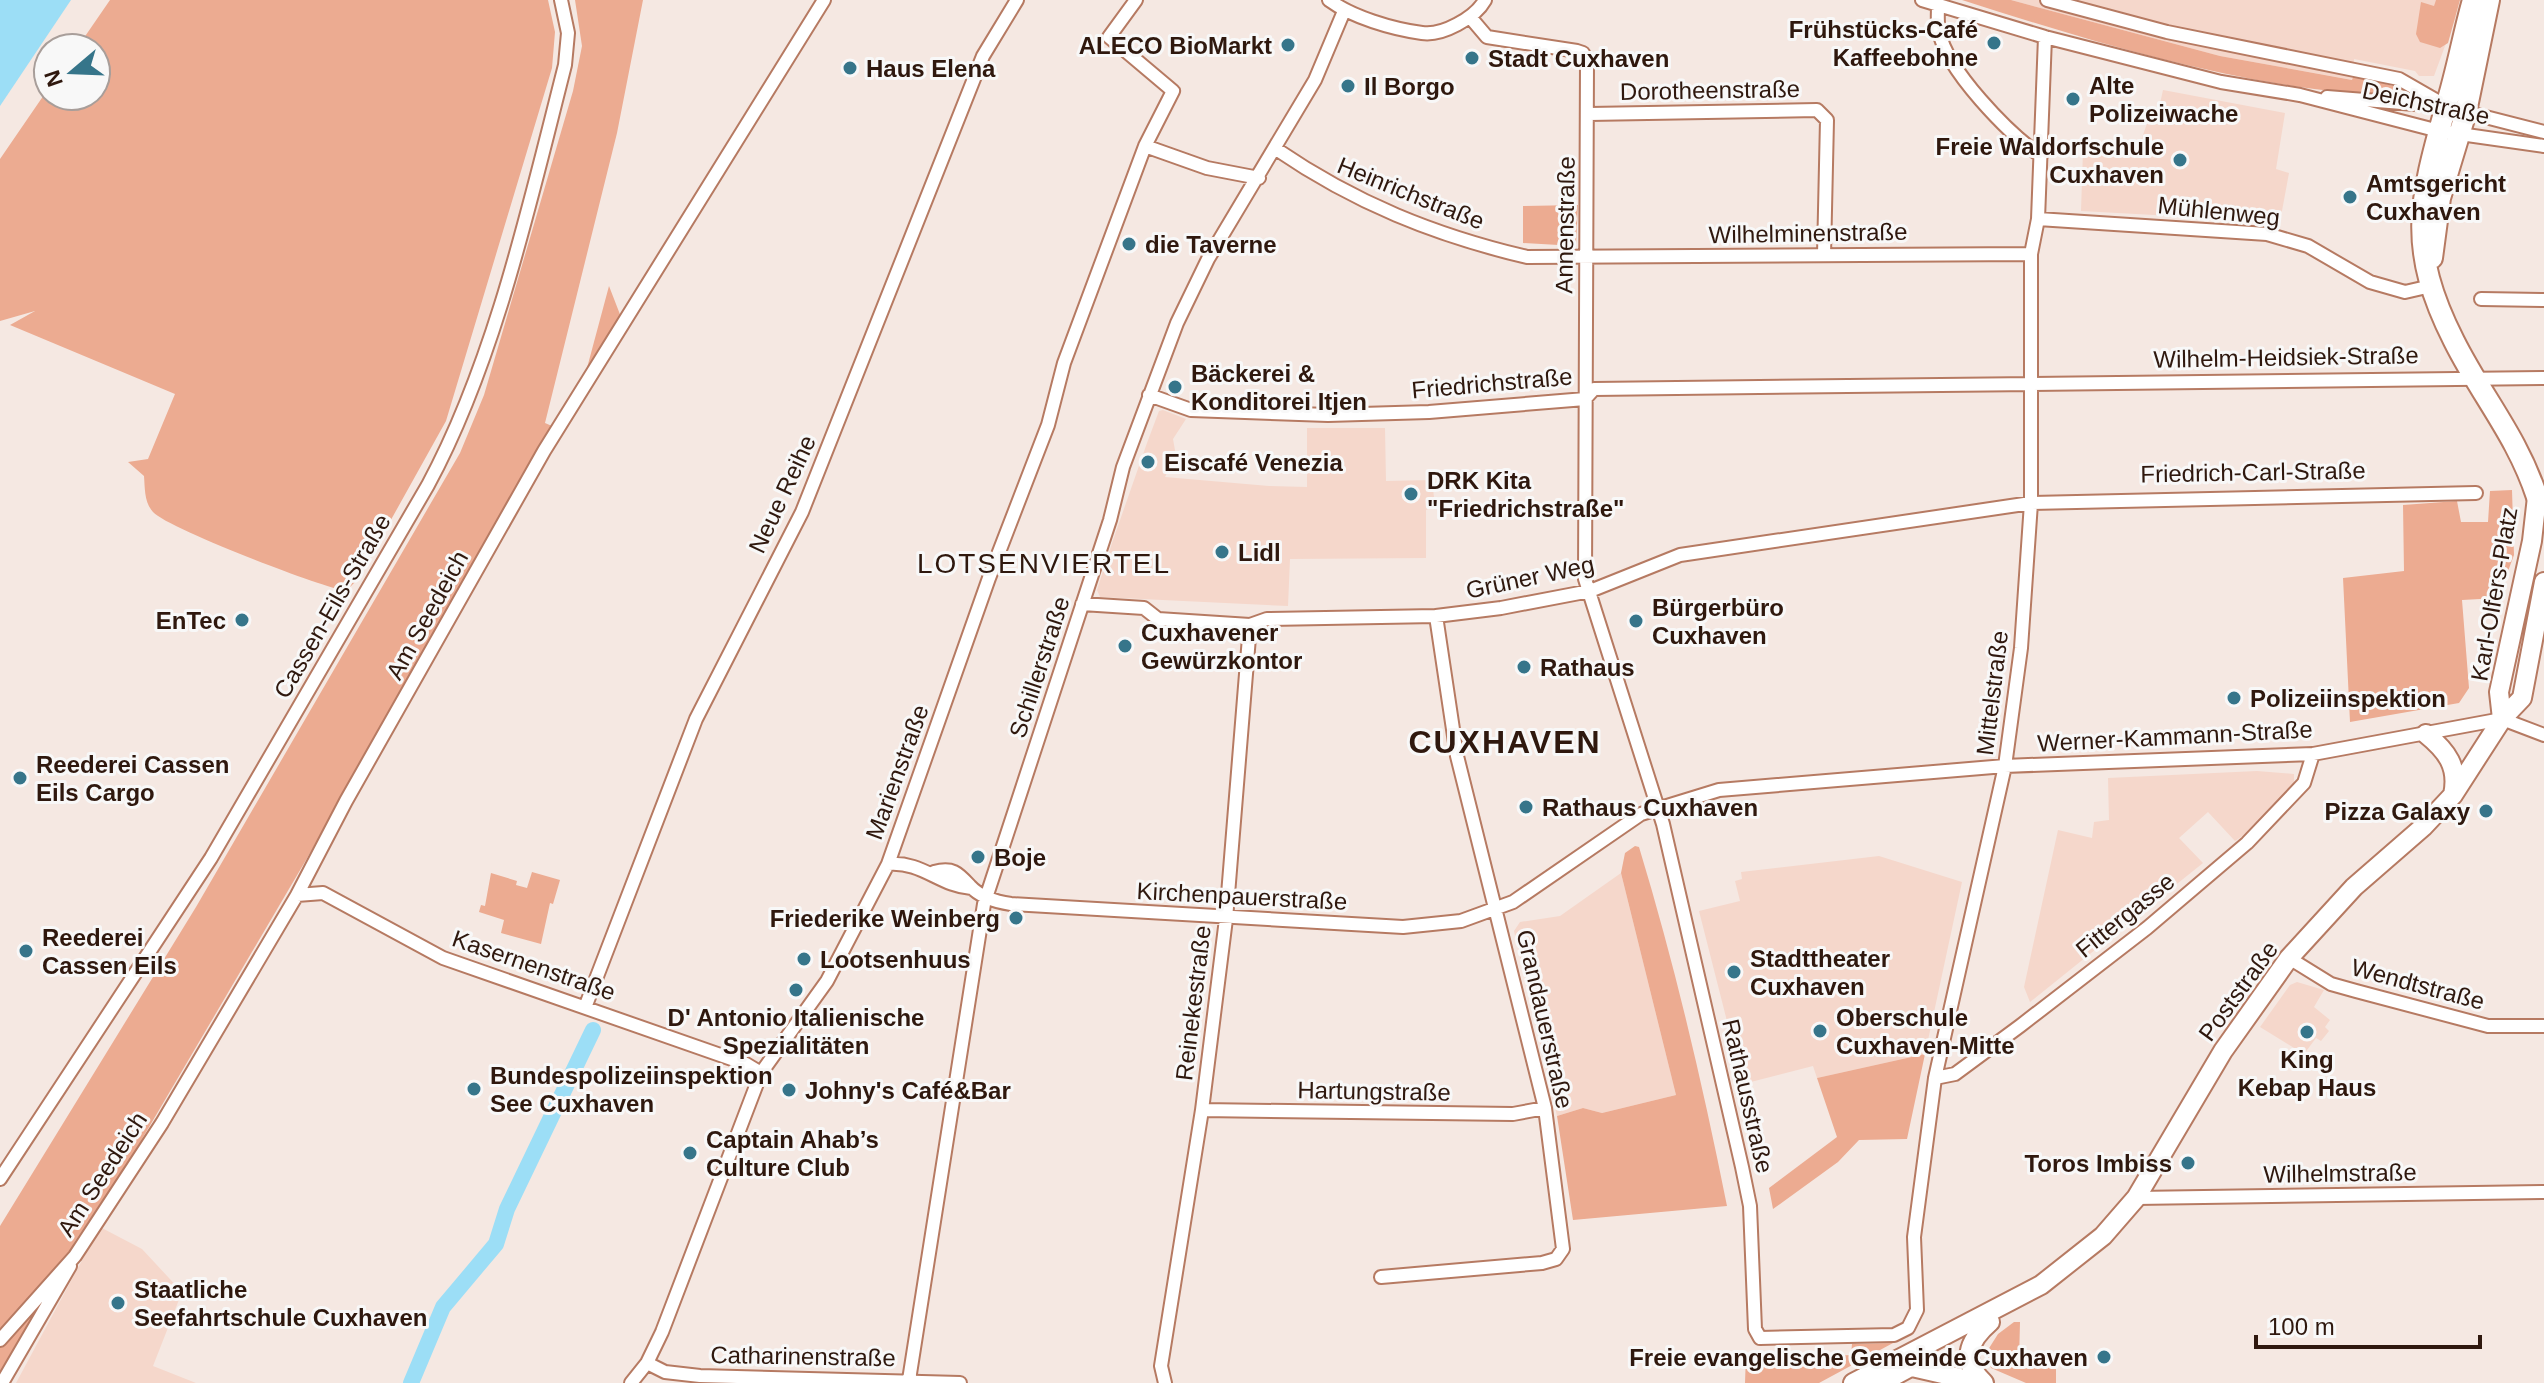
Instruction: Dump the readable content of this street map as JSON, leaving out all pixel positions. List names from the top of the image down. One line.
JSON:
{"streets":{"street":["Dorotheenstraße","Deichstraße","Heinrichstraße","Mühlenweg","Annenstraße","Wilhelminenstraße","Wilhelm-Heidsiek-Straße","Friedrichstraße","Friedrich-Carl-Straße","Neue Reihe","Grüner Weg","Karl-Olfers-Platz","Cassen-Eils-Straße","Am Seedeich","Schillerstraße","Mittelstraße","Werner-Kammann-Straße","Marienstraße","Kirchenpauerstraße","Fittergasse","Kasernenstraße","Wendtstraße","Poststraße","Reinekestraße","Grandauerstraße","Hartungstraße","Rathausstraße","Wilhelmstraße","Catharinenstraße"]},"crossings":[["Dorotheenstraße","Annenstraße"],["Dorotheenstraße","Wilhelminenstraße"],["Deichstraße","Mittelstraße"],["Heinrichstraße","Annenstraße"],["Heinrichstraße","Wilhelminenstraße"],["Heinrichstraße","Schillerstraße"],["Mühlenweg","Mittelstraße"],["Annenstraße","Wilhelminenstraße"],["Annenstraße","Friedrichstraße"],["Annenstraße","Grüner Weg"],["Annenstraße","Rathausstraße"],["Wilhelminenstraße","Mittelstraße"],["Wilhelm-Heidsiek-Straße","Friedrichstraße"],["Wilhelm-Heidsiek-Straße","Mittelstraße"],["Friedrichstraße","Schillerstraße"],["Friedrichstraße","Mittelstraße"],["Friedrich-Carl-Straße","Grüner Weg"],["Friedrich-Carl-Straße","Mittelstraße"],["Neue Reihe","Kasernenstraße"],["Grüner Weg","Schillerstraße"],["Grüner Weg","Mittelstraße"],["Grüner Weg","Reinekestraße"],["Grüner Weg","Grandauerstraße"],["Grüner Weg","Rathausstraße"],["Karl-Olfers-Platz","Werner-Kammann-Straße"],["Karl-Olfers-Platz","Poststraße"],["Am Seedeich","Kasernenstraße"],["Schillerstraße","Kirchenpauerstraße"],["Schillerstraße","Catharinenstraße"],["Mittelstraße","Werner-Kammann-Straße"],["Mittelstraße","Fittergasse"],["Mittelstraße","Rathausstraße"],["Werner-Kammann-Straße","Kirchenpauerstraße"],["Werner-Kammann-Straße","Fittergasse"],["Werner-Kammann-Straße","Poststraße"],["Werner-Kammann-Straße","Grandauerstraße"],["Werner-Kammann-Straße","Rathausstraße"],["Marienstraße","Kirchenpauerstraße"],["Marienstraße","Kasernenstraße"],["Marienstraße","Catharinenstraße"],["Kirchenpauerstraße","Reinekestraße"],["Kirchenpauerstraße","Grandauerstraße"],["Wendtstraße","Poststraße"],["Poststraße","Wilhelmstraße"],["Reinekestraße","Hartungstraße"],["Grandauerstraße","Hartungstraße"]],"districts":["LOTSENVIERTEL","CUXHAVEN"],"places":["Frühstücks-Café Kaffeebohne","ALECO BioMarkt","Stadt Cuxhaven","Haus Elena","Il Borgo","Alte Polizeiwache","Freie Waldorfschule Cuxhaven","Amtsgericht Cuxhaven","die Taverne","Bäckerei & Konditorei Itjen","Eiscafé Venezia","DRK Kita \"Friedrichstraße\"","Lidl","EnTec","Bürgerbüro Cuxhaven","Cuxhavener Gewürzkontor","Rathaus","Polizeiinspektion","Reederei Cassen Eils Cargo","Rathaus Cuxhaven","Pizza Galaxy","Boje","Friederike Weinberg","Reederei Cassen Eils","Lootsenhuus","Stadttheater Cuxhaven","D' Antonio Italienische Spezialitäten","Oberschule Cuxhaven-Mitte","King Kebap Haus","Bundespolizeiinspektion See Cuxhaven","Johny's Café&Bar","Captain Ahab’s Culture Club","Toros Imbiss","Staatliche Seefahrtschule Cuxhaven","Freie evangelische Gemeinde Cuxhaven"],"scale_bar":"100 m","north":"left"}
